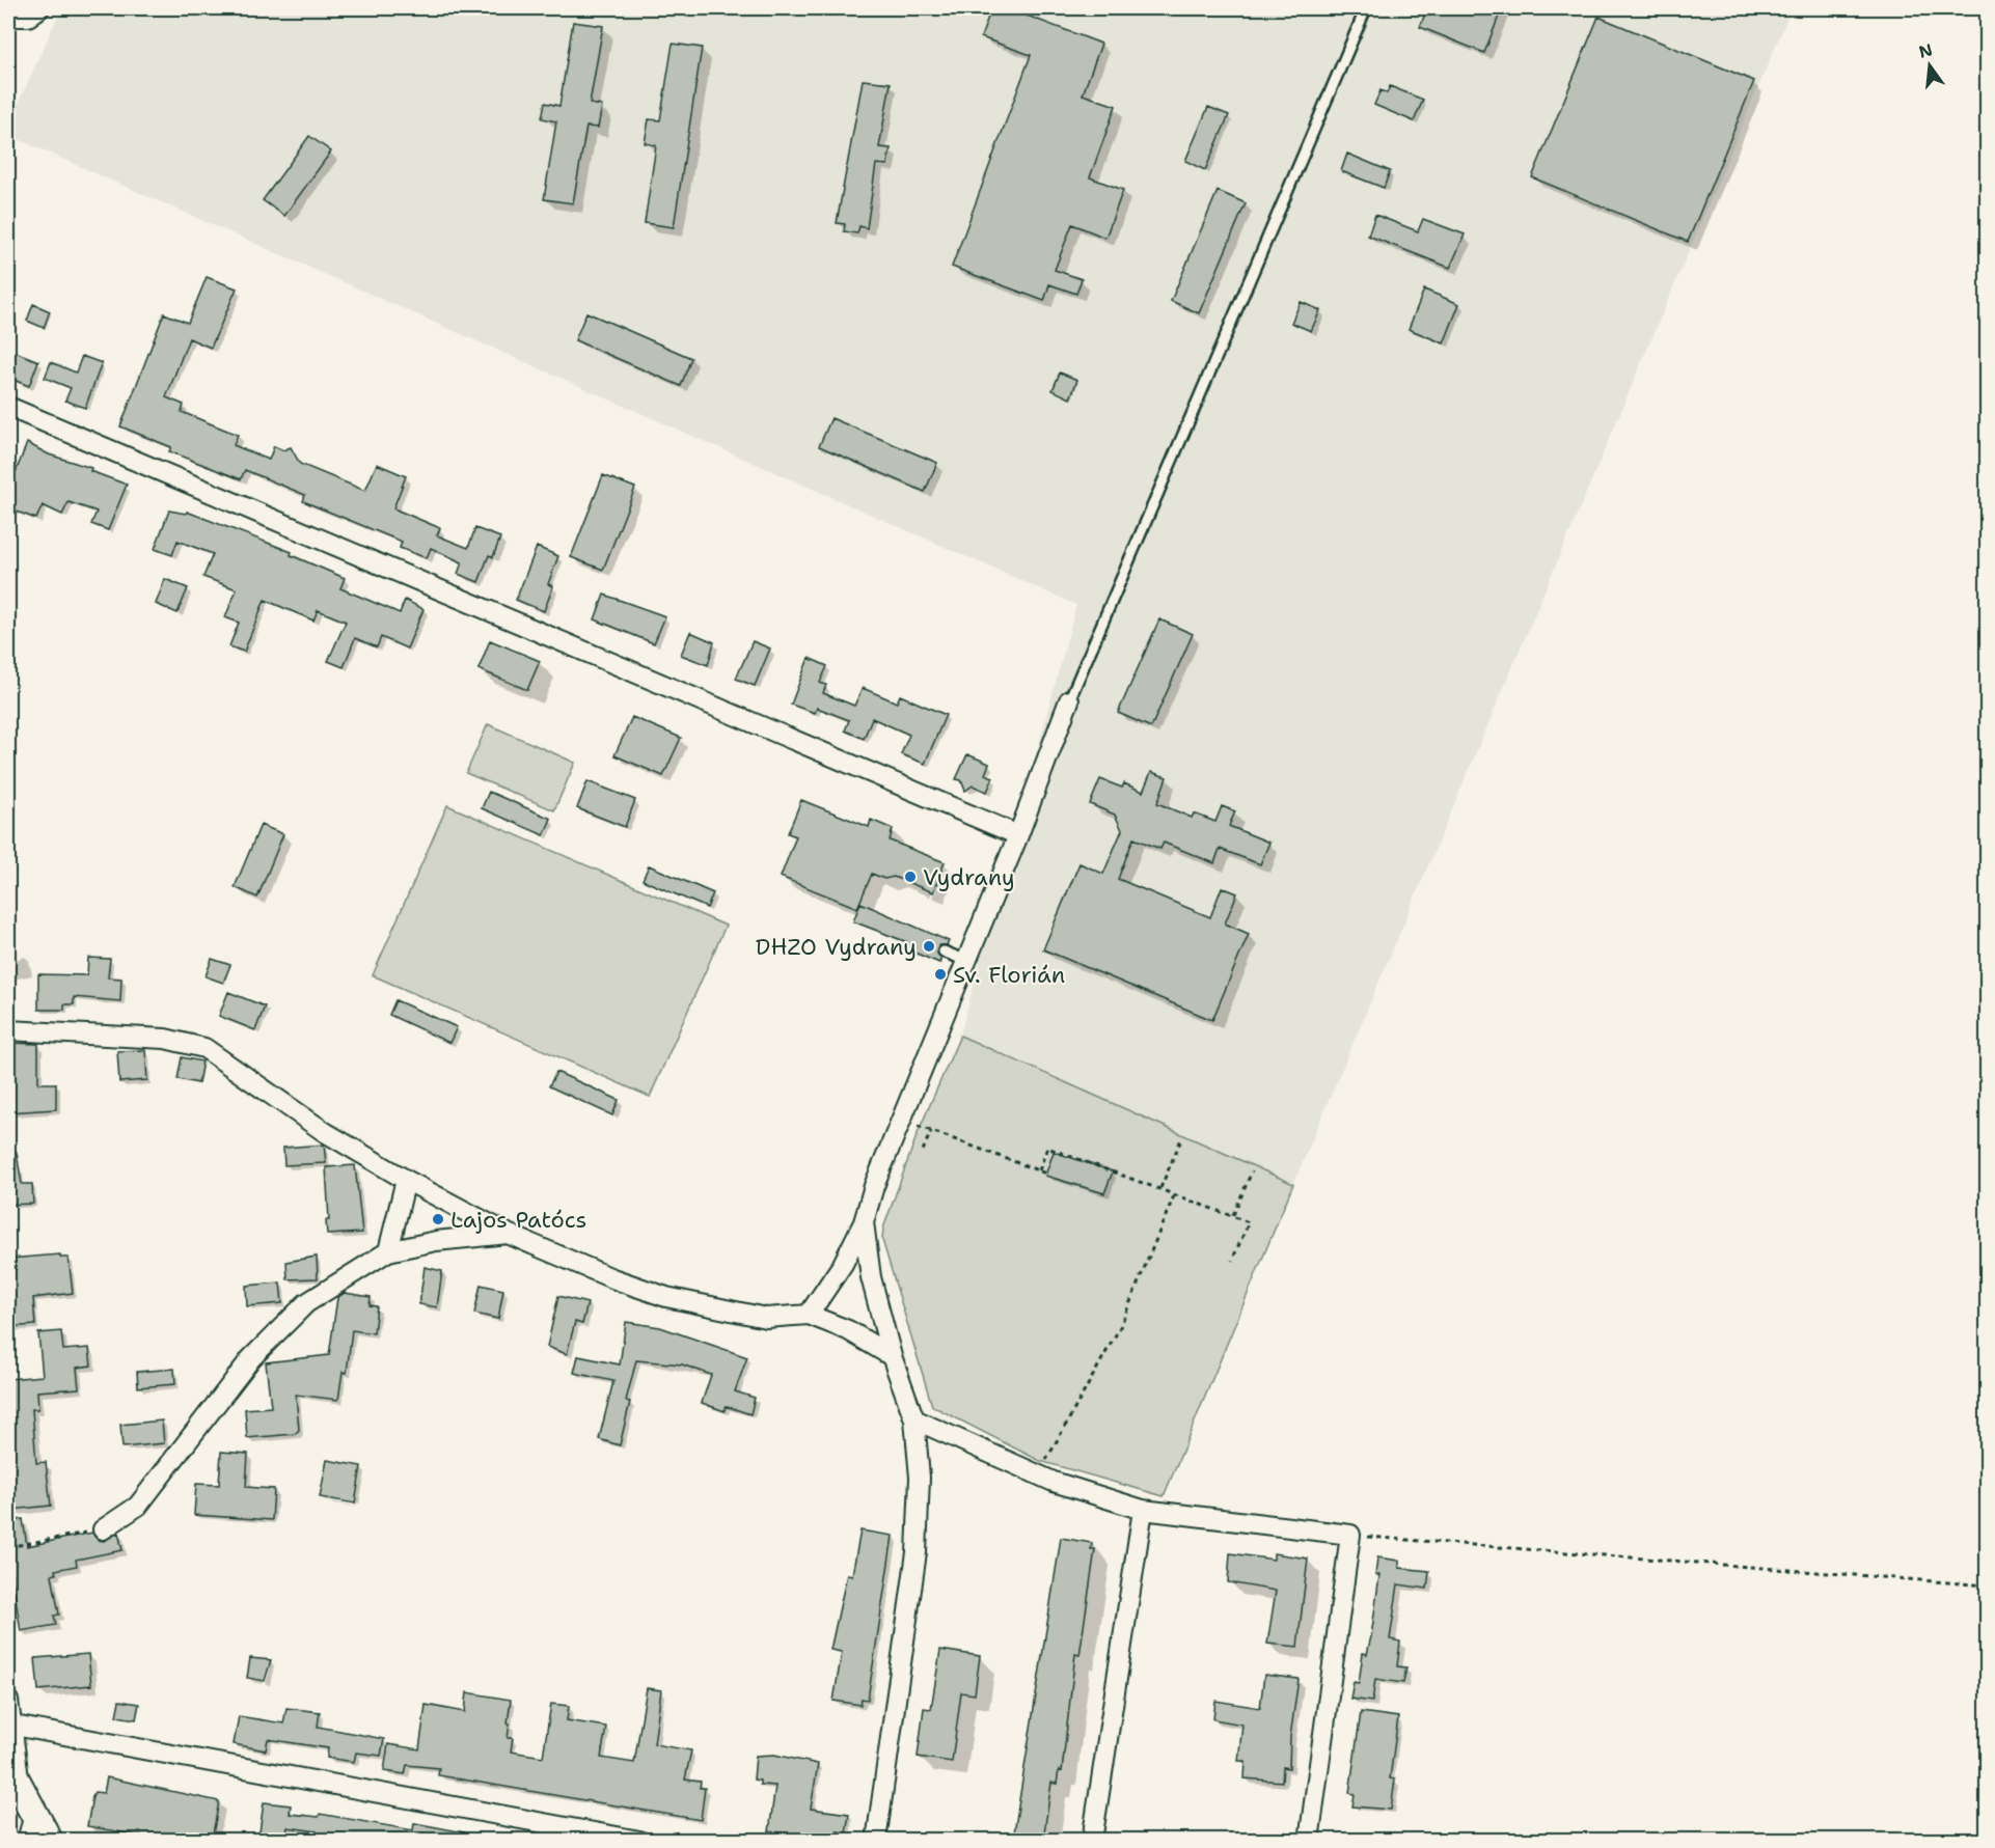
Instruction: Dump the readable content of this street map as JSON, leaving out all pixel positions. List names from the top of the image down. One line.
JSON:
{"places":["Vydrany","DHZO Vydrany","Sv. Florián","Lajos Patócs"],"north":"top"}
